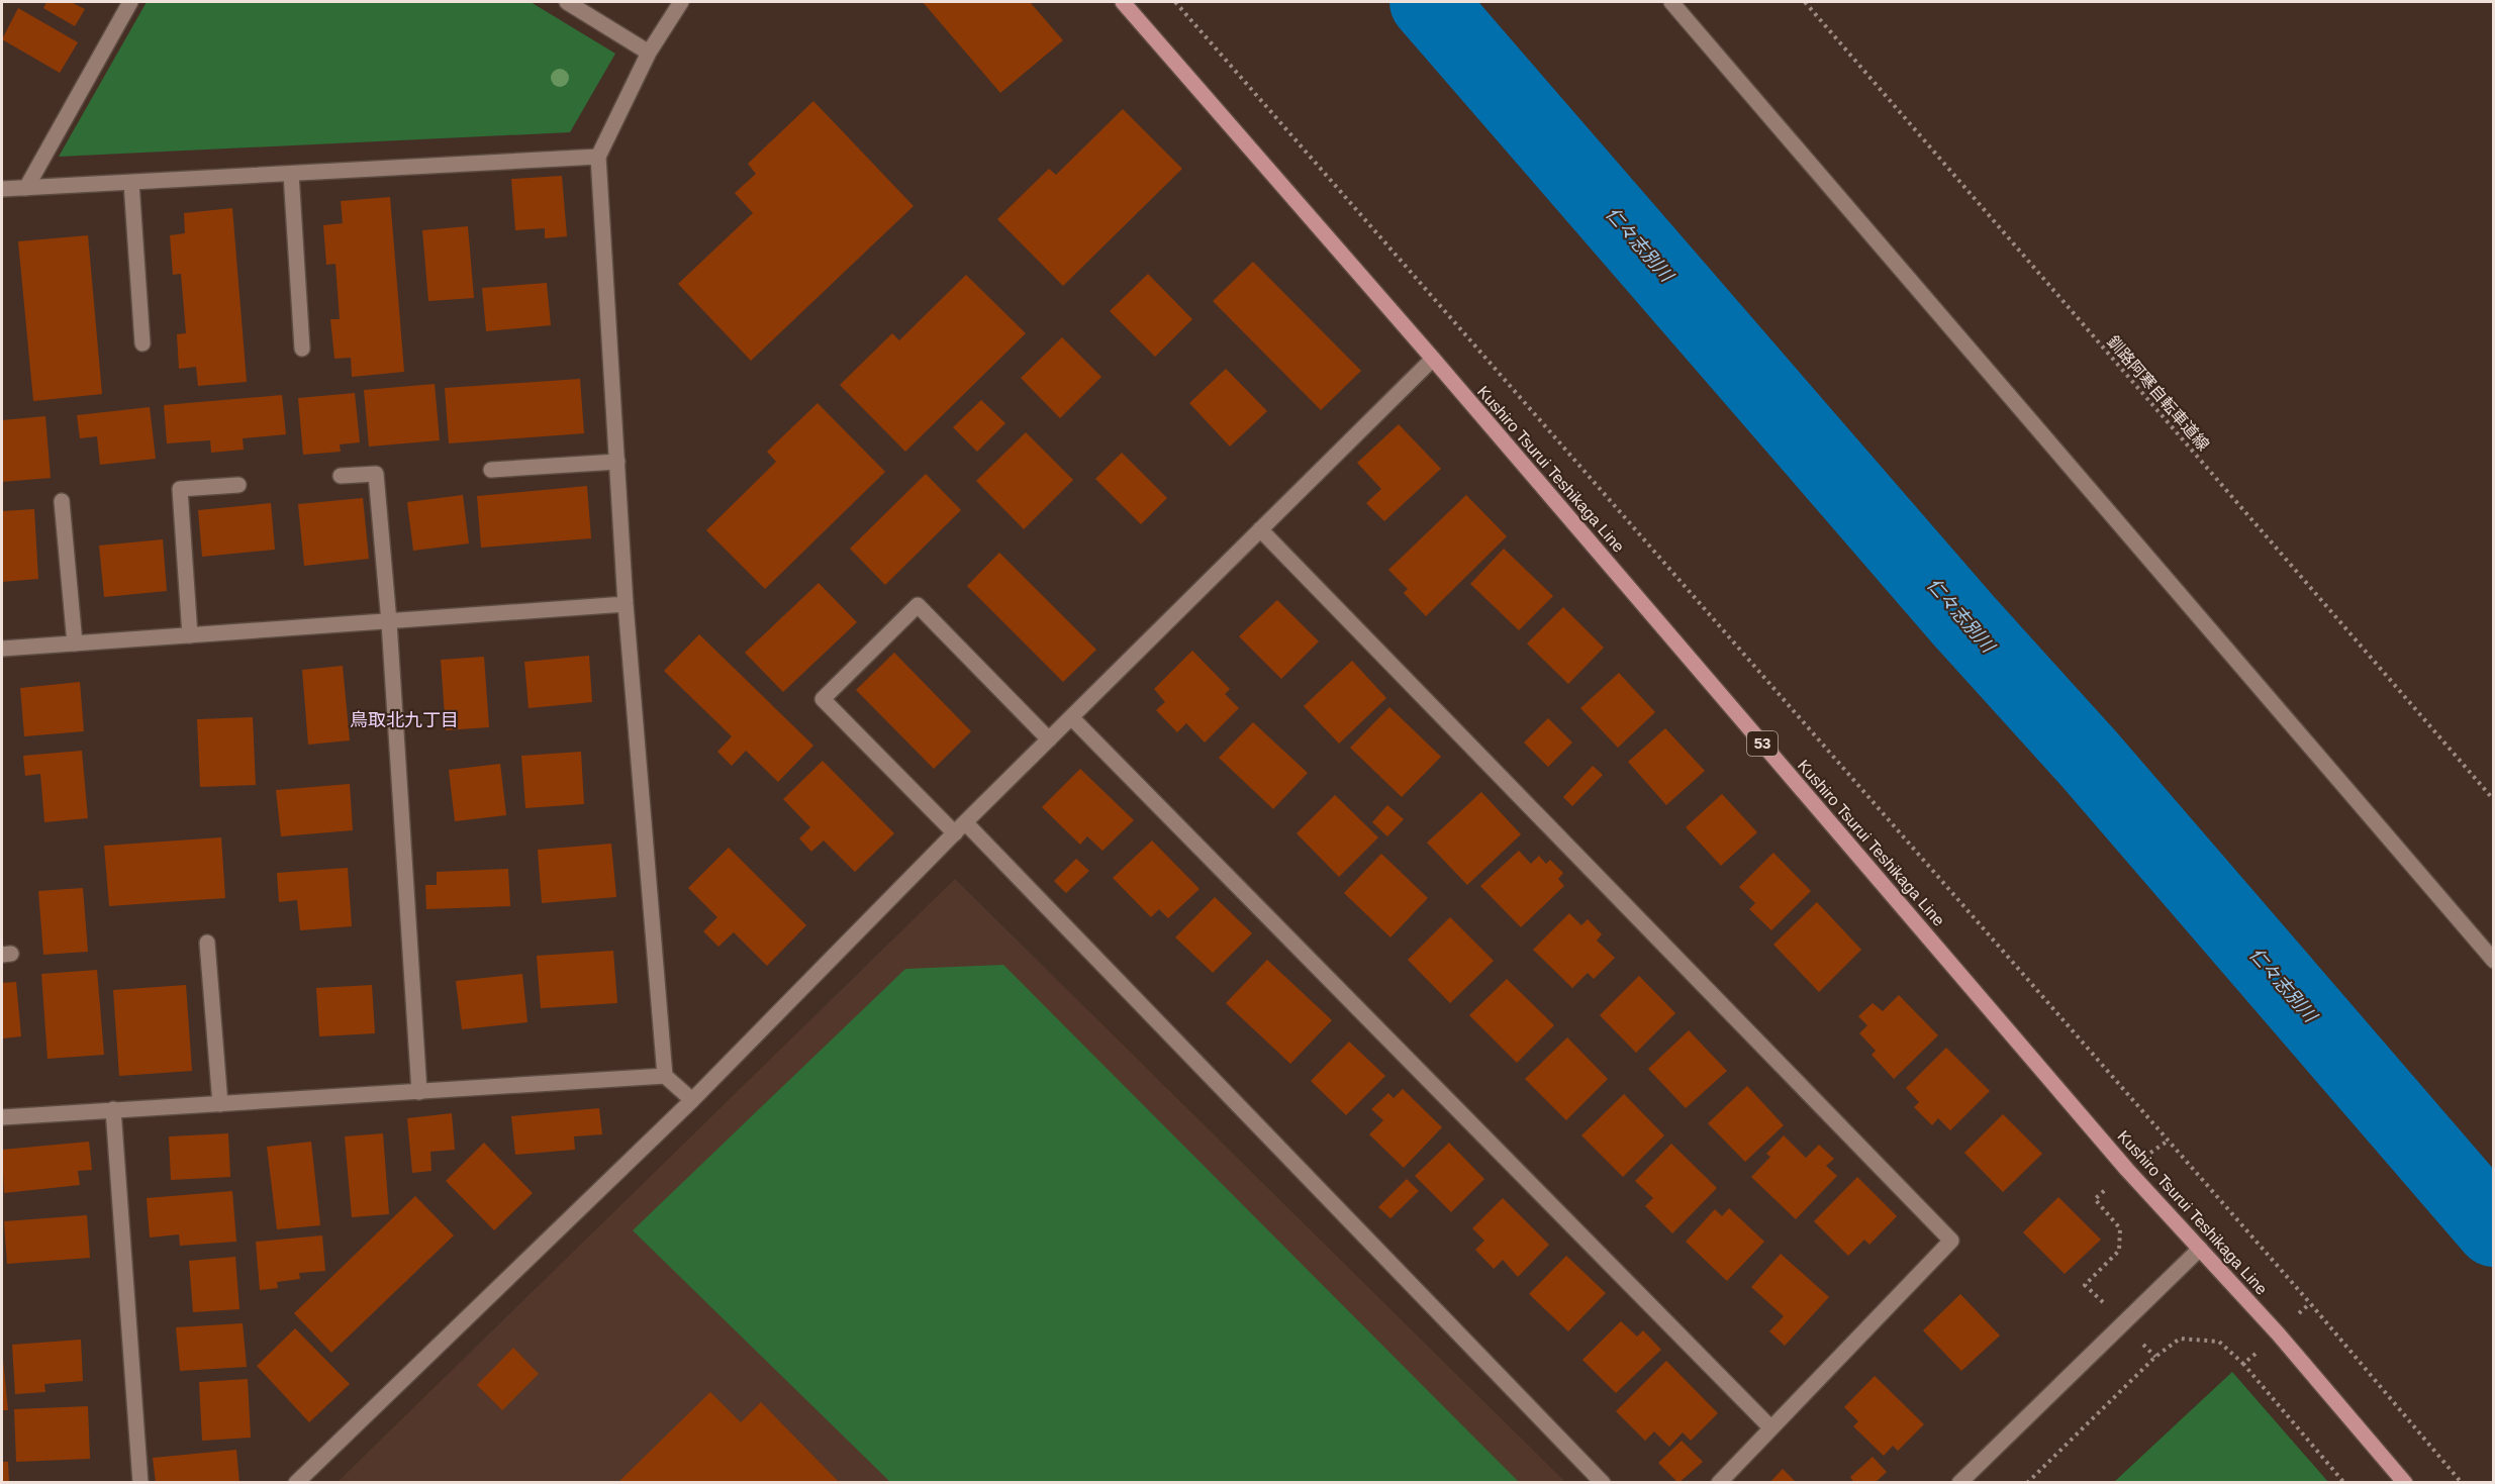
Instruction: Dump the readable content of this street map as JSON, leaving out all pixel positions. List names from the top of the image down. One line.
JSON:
{"streets":{"main road":["Kushiro Tsurui Teshikaga Line","53"],"path":["釧路阿寒自転車道線"]},"districts":["鳥取北九丁目"],"water":["仁々志別川"]}
